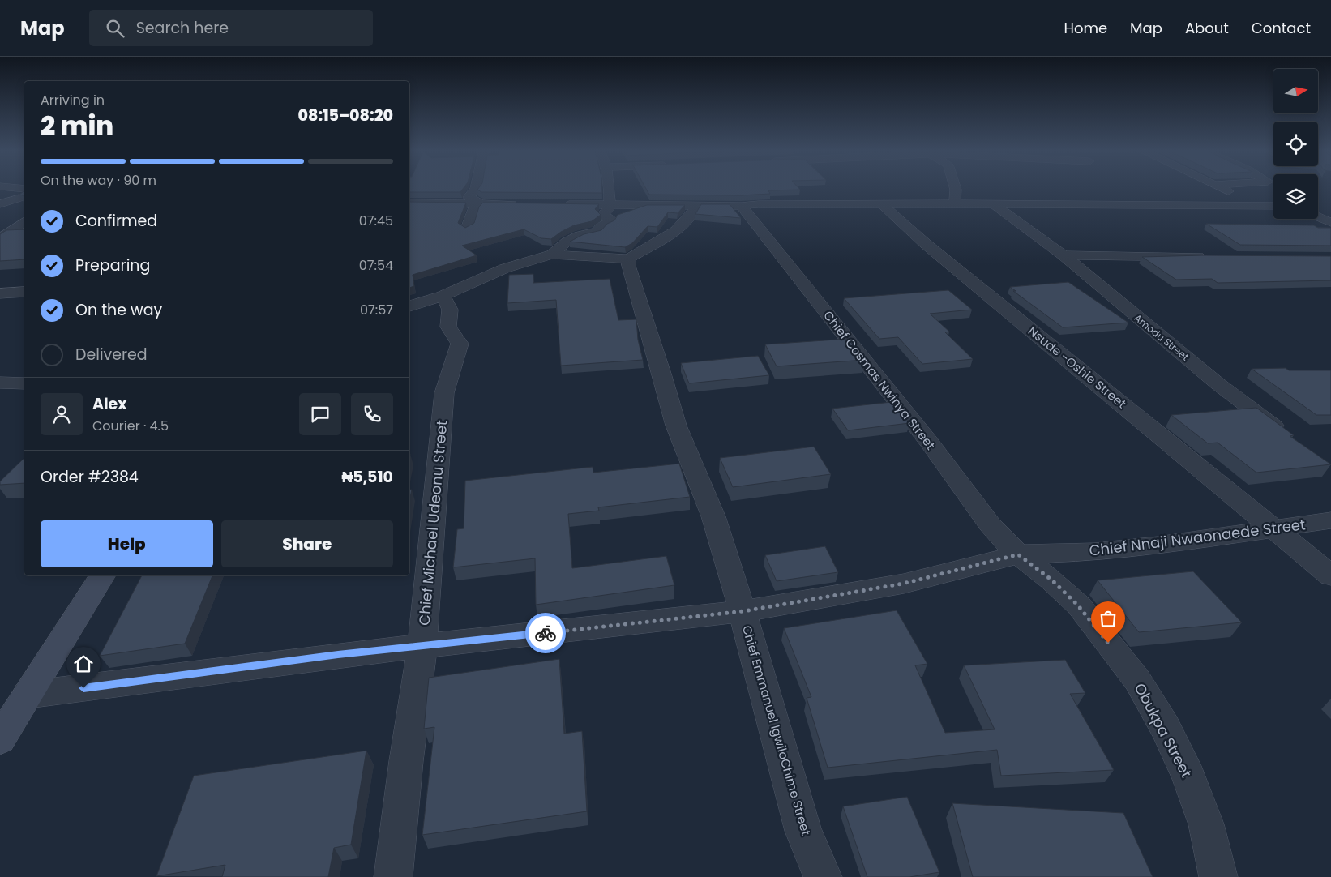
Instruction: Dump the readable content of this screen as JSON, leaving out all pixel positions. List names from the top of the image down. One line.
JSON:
{"streets":{"street":["Amodu Street","Nsude -Oshie Street","Chief Cosmas Nwinya Street","Chief Michael Udeonu Street","Chief Nnaji Nwaonaede Street","Chief Emmanuel IgwiloChime Street","Obukpa Street"]},"crossings":[["Nsude -Oshie Street","Chief Nnaji Nwaonaede Street"],["Chief Cosmas Nwinya Street","Chief Nnaji Nwaonaede Street"],["Chief Cosmas Nwinya Street","Obukpa Street"],["Chief Michael Udeonu Street","Chief Nnaji Nwaonaede Street"],["Chief Nnaji Nwaonaede Street","Chief Emmanuel IgwiloChime Street"],["Chief Nnaji Nwaonaede Street","Obukpa Street"]],"north":"right","page":{"header":"Map","search":"Search here","nav":["Home","Map","About","Contact"],"heading":["2 min","Arriving in","08:15–08:20"],"panel":["Alex","Courier · 4.5","Order #2384","₦5,510"],"bar":"On the way · 90 m","list":[["Confirmed","07:45"],["Preparing","07:54"],["On the way","07:57"],"Delivered"],"buttons":["Help","Share"]}}
